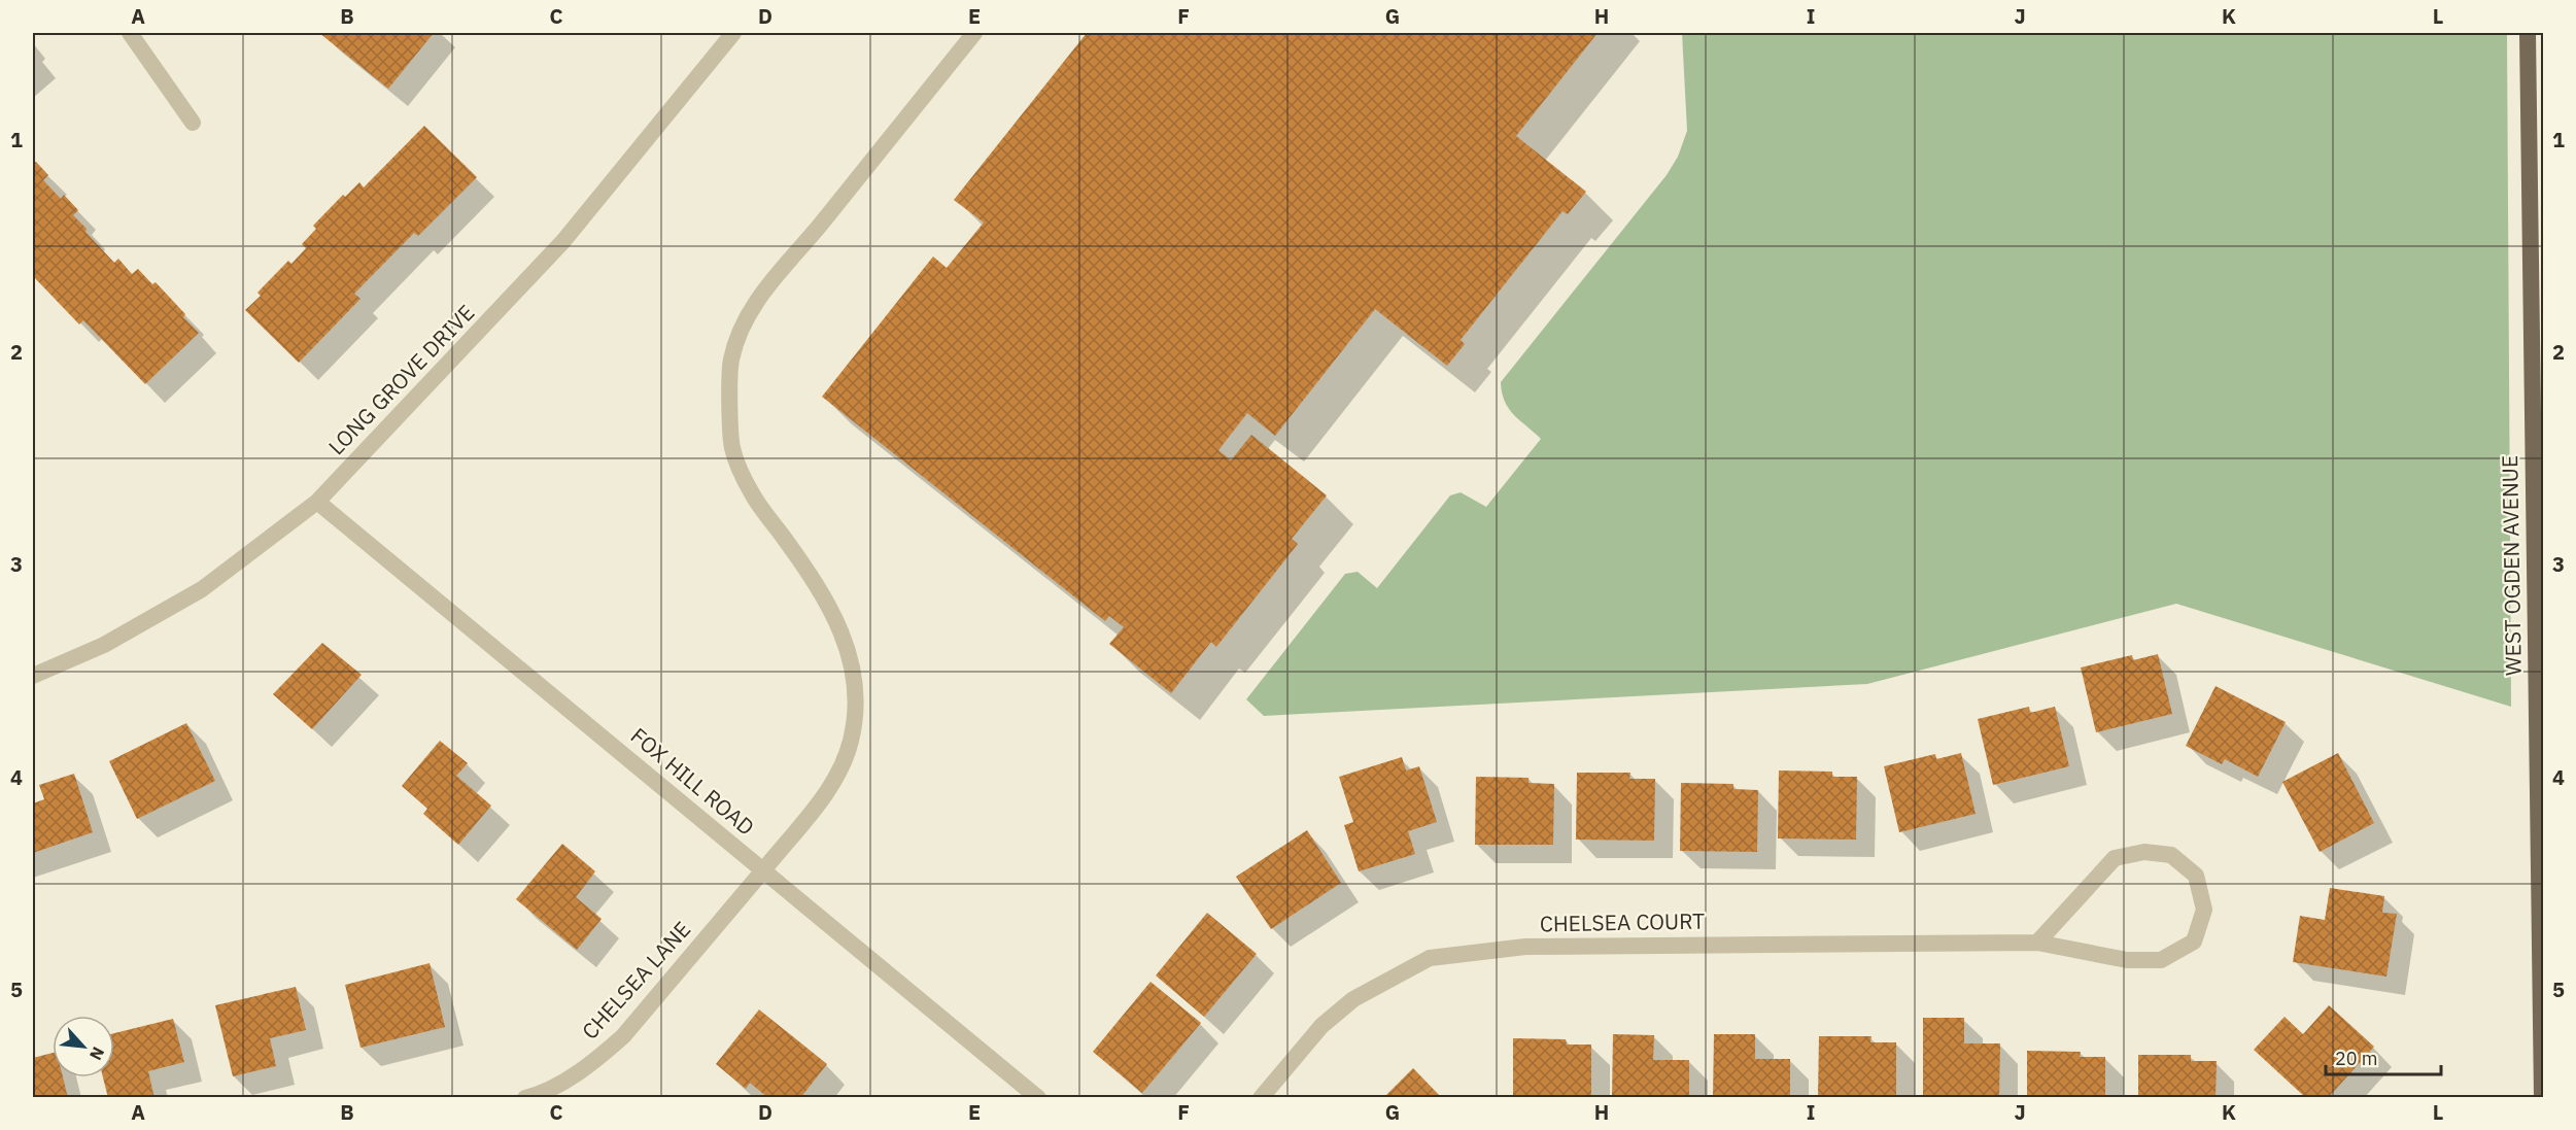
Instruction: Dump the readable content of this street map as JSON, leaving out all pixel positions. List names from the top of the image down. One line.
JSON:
{"streets":{"main road":["WEST OGDEN AVENUE"],"street":["LONG GROVE DRIVE","FOX HILL ROAD","CHELSEA COURT","CHELSEA LANE"]},"crossings":[["LONG GROVE DRIVE","FOX HILL ROAD"],["FOX HILL ROAD","CHELSEA LANE"]],"scale_bar":"20 m","north":"bottom right","grid":{"columns":["A","B","C","D","E","F","G","H","I","J","K","L"],"rows":["1","2","3","4","5"]}}
